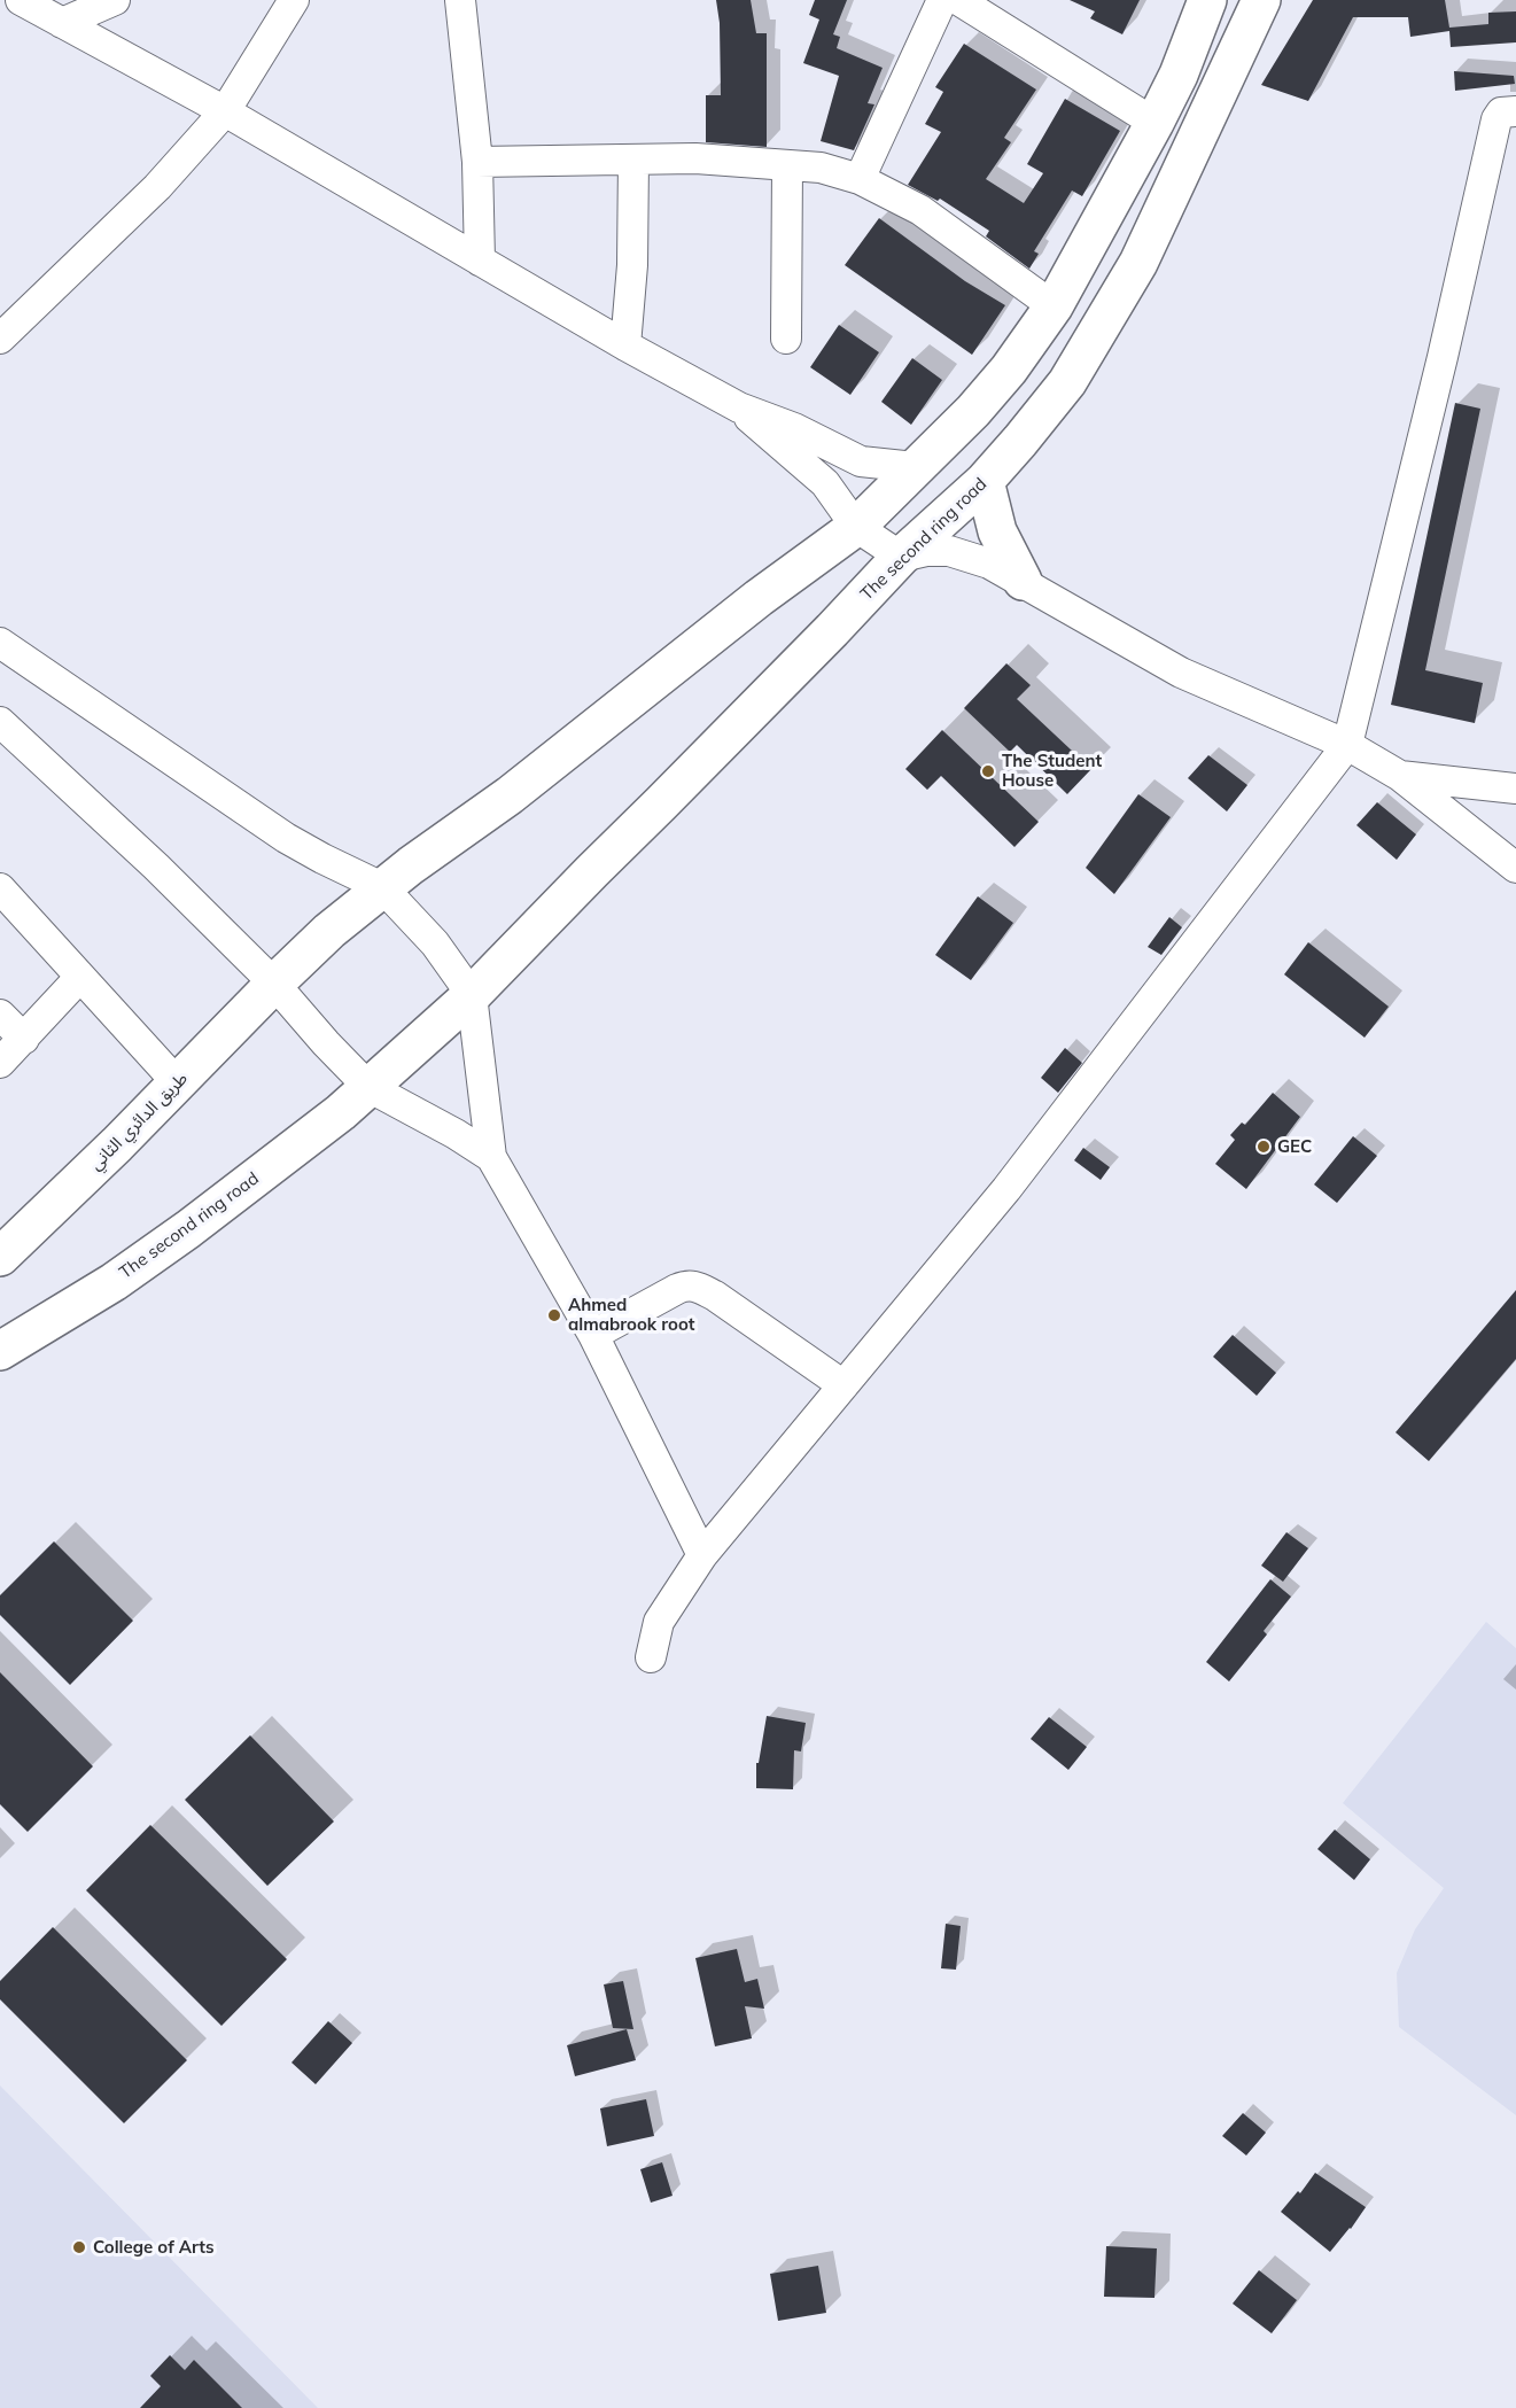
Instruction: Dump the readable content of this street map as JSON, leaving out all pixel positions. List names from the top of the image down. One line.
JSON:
{"streets":{"main road":["The second ring road","طريق الدائري الثاني"]},"places":["The Student House","GEC","Ahmed almabrook root","College of Arts"]}
